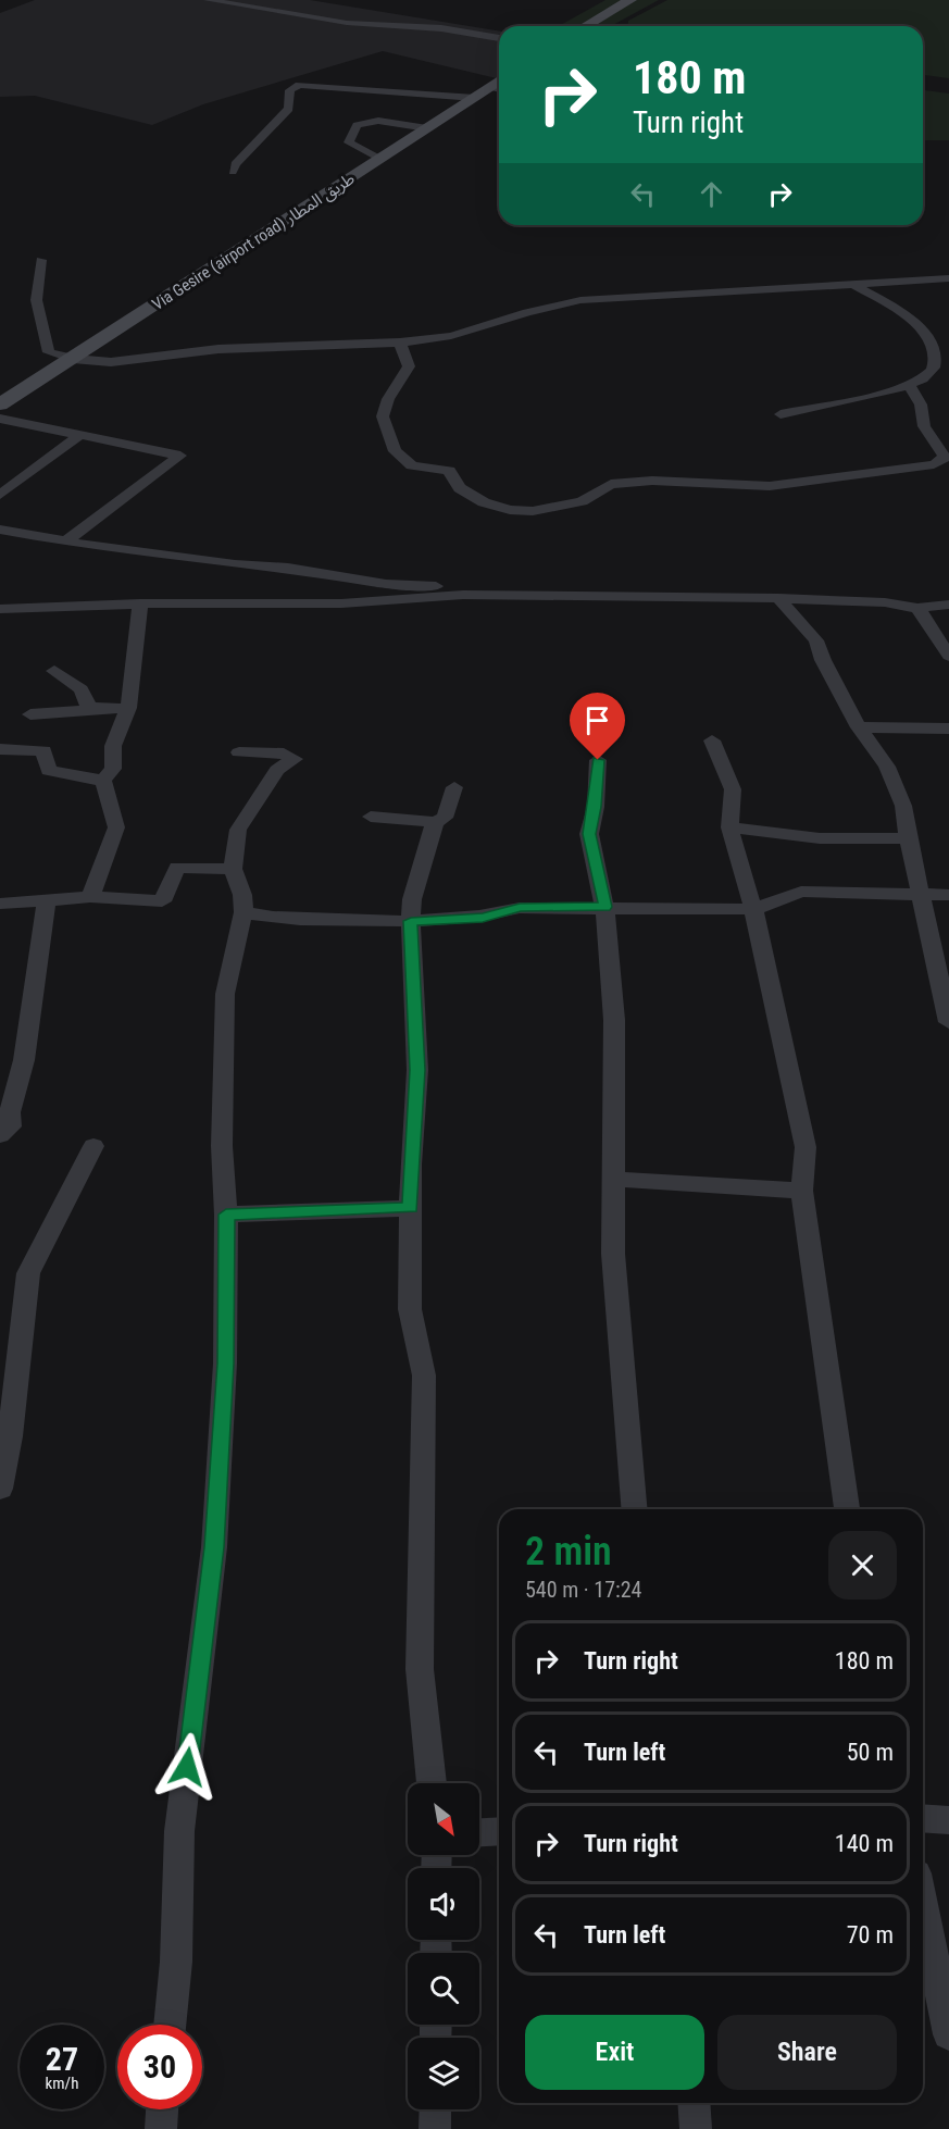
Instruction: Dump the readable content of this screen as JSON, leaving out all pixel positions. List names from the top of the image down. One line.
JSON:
{"streets":{"main road":["Via Gesire (airport road) طريق المطار"]},"north":"bottom right","page":{"turn":["180 m","Turn right"],"heading":["2 min","540 m · 17:24"],"list":[{"name":"Turn right","value":"180 m"},{"name":"Turn left","value":"50 m"},{"name":"Turn right","value":"140 m"},{"name":"Turn left","value":"70 m"}],"buttons":["Exit","Share"],"speed":"27 km/h","limit":"30"}}
